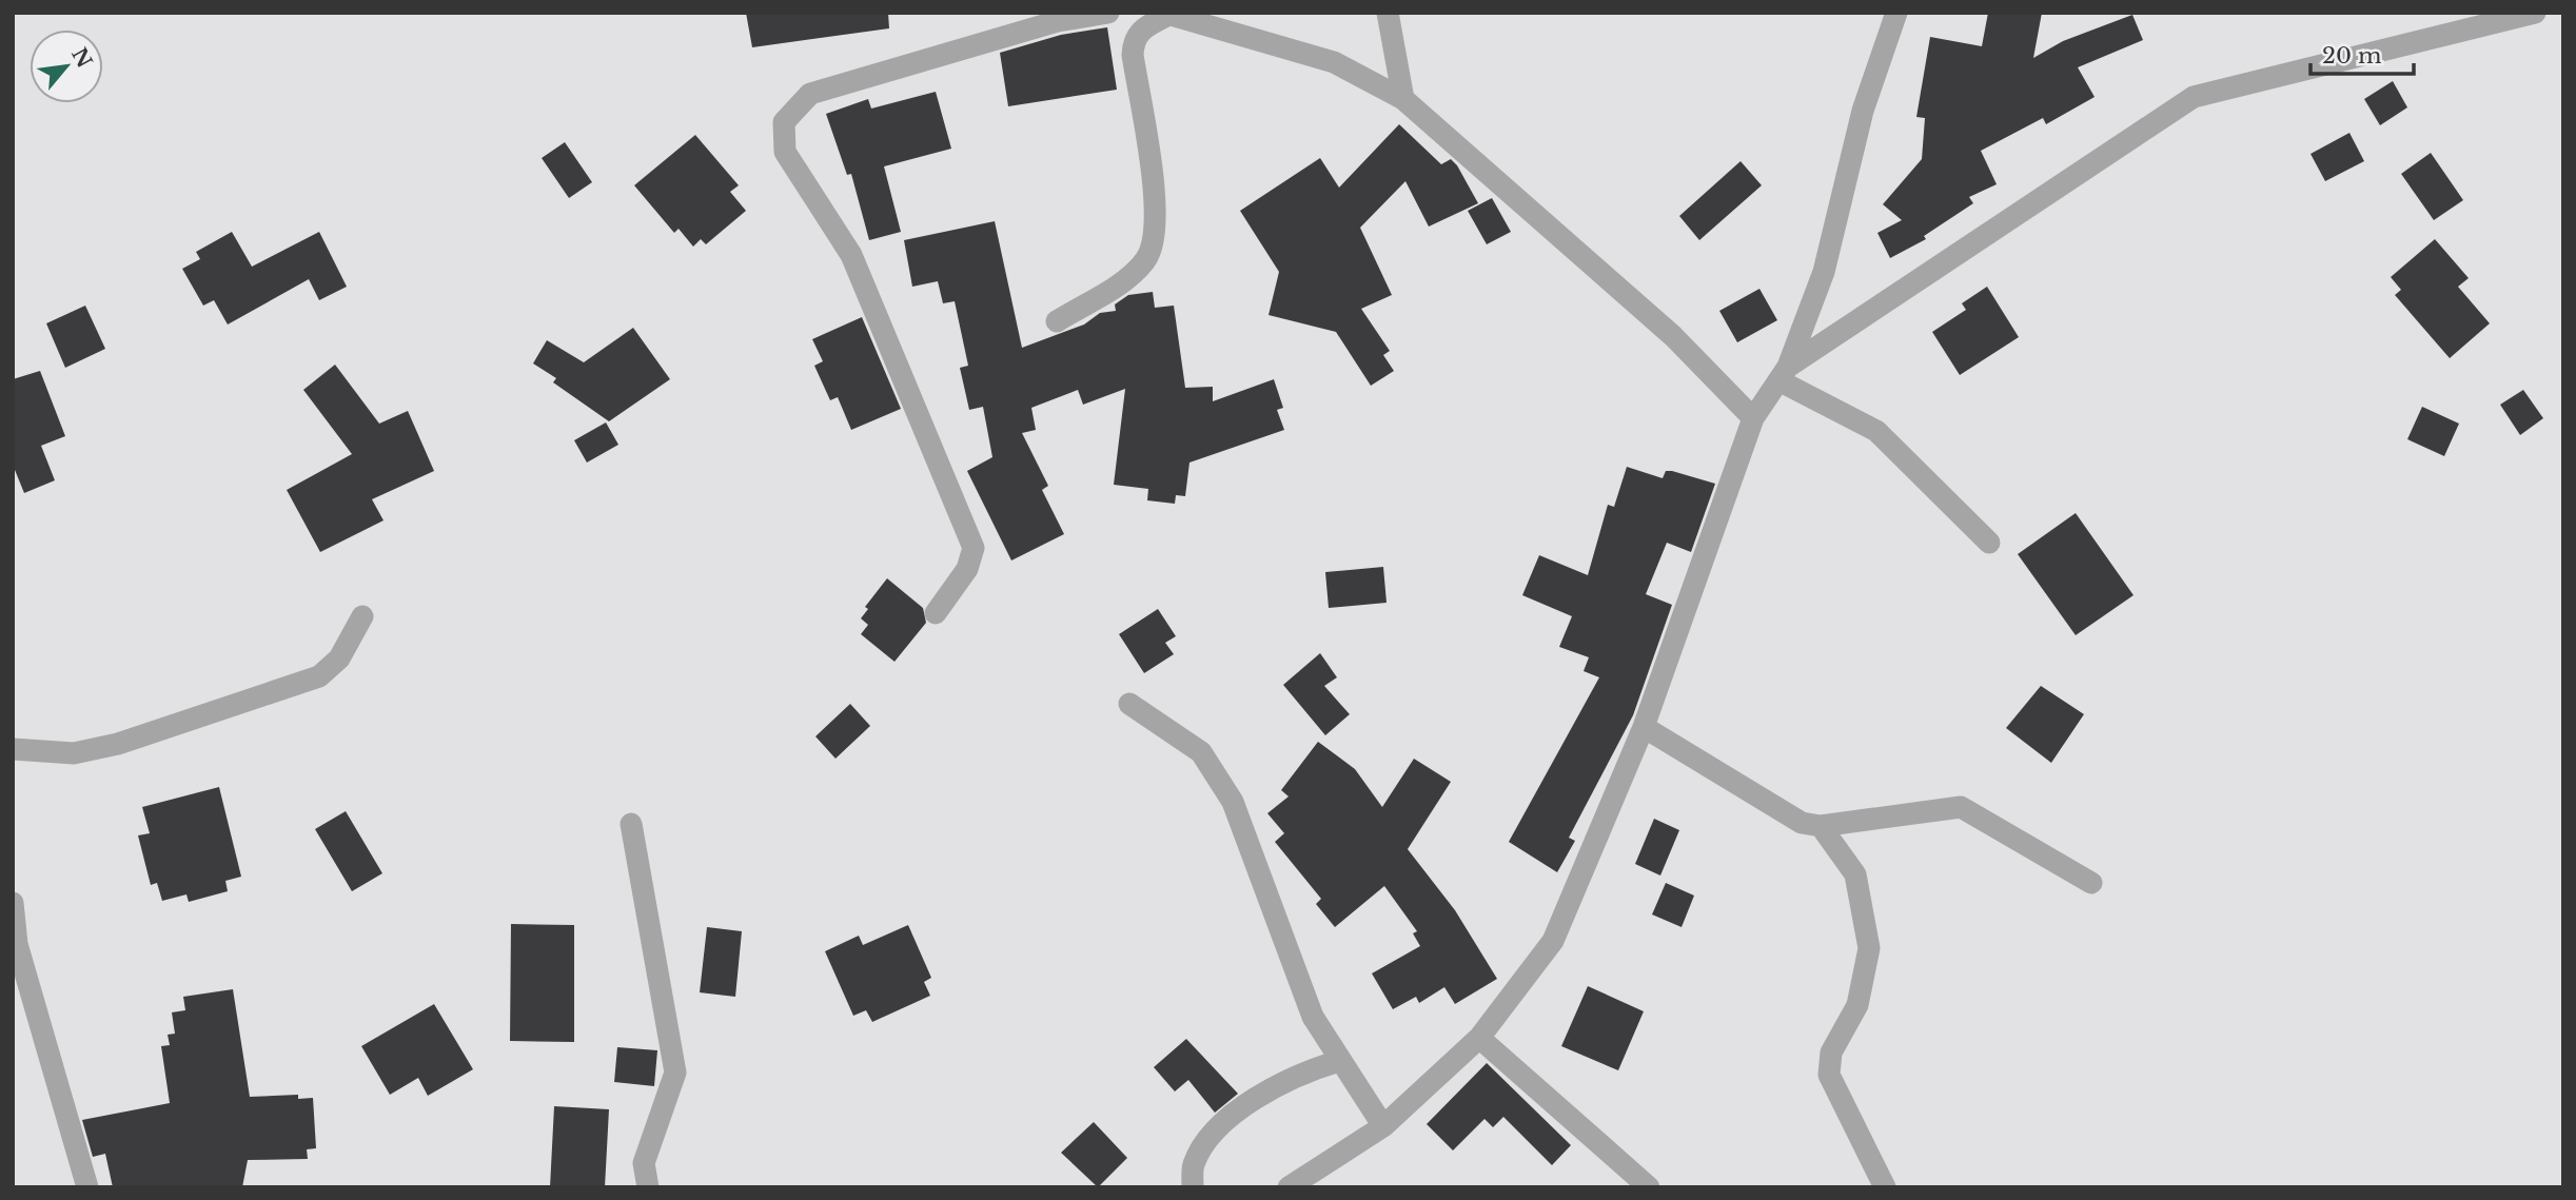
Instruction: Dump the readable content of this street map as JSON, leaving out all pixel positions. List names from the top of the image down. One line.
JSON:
{"scale_bar":"20 m","north":"top right"}
